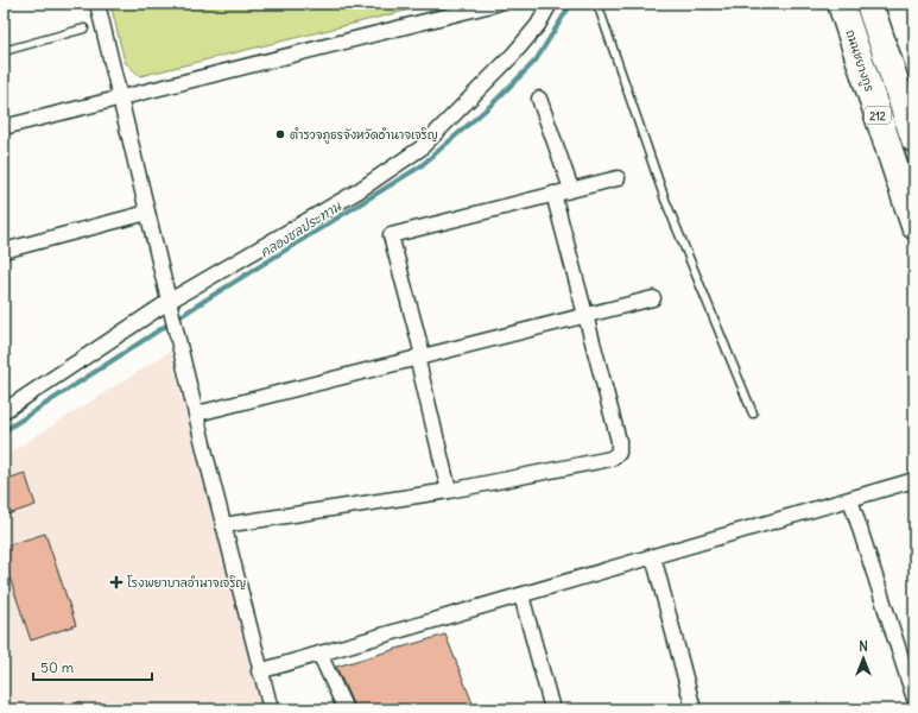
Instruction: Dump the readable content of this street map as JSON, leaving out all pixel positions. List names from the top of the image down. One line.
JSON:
{"streets":{"highway":["ถนนชยางกูร","212"]},"water":["คลองชลประทาน"],"places":{"other":["ตำรวจภูธรจังหวัดอำนาจเจริญ"],"health":["โรงพยาบาลอำนาจเจริญ"]},"scale_bar":"50 m","north":"top"}
